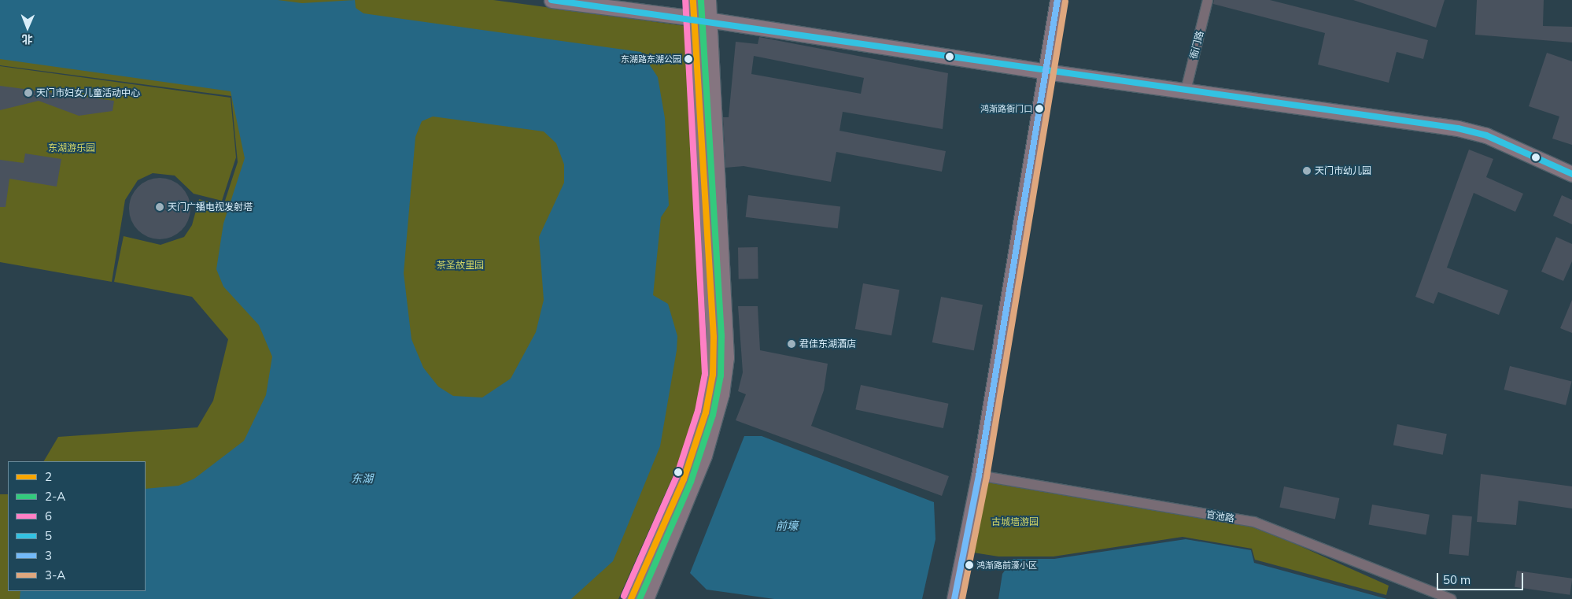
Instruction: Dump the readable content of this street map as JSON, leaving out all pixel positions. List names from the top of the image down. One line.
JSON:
{"streets":{"street":["衙门路","官池路"]},"water":["东湖","前壕"],"parks":["东湖游乐园","茶圣故里园","古城墙游园"],"places":["东湖路东湖公园","天门市妇女儿童活动中心","鸿渐路衙门口","天门市幼儿园","天门广播电视发射塔","君佳东湖酒店","鸿渐路前濠小区"],"lines":["transit line 2","transit line 2-A","transit line 5","transit line 3","transit line 6","transit line 3-A"],"legend":["2","2-A","6","5","3","3-A"],"scale_bar":"50 m","north":"bottom"}
